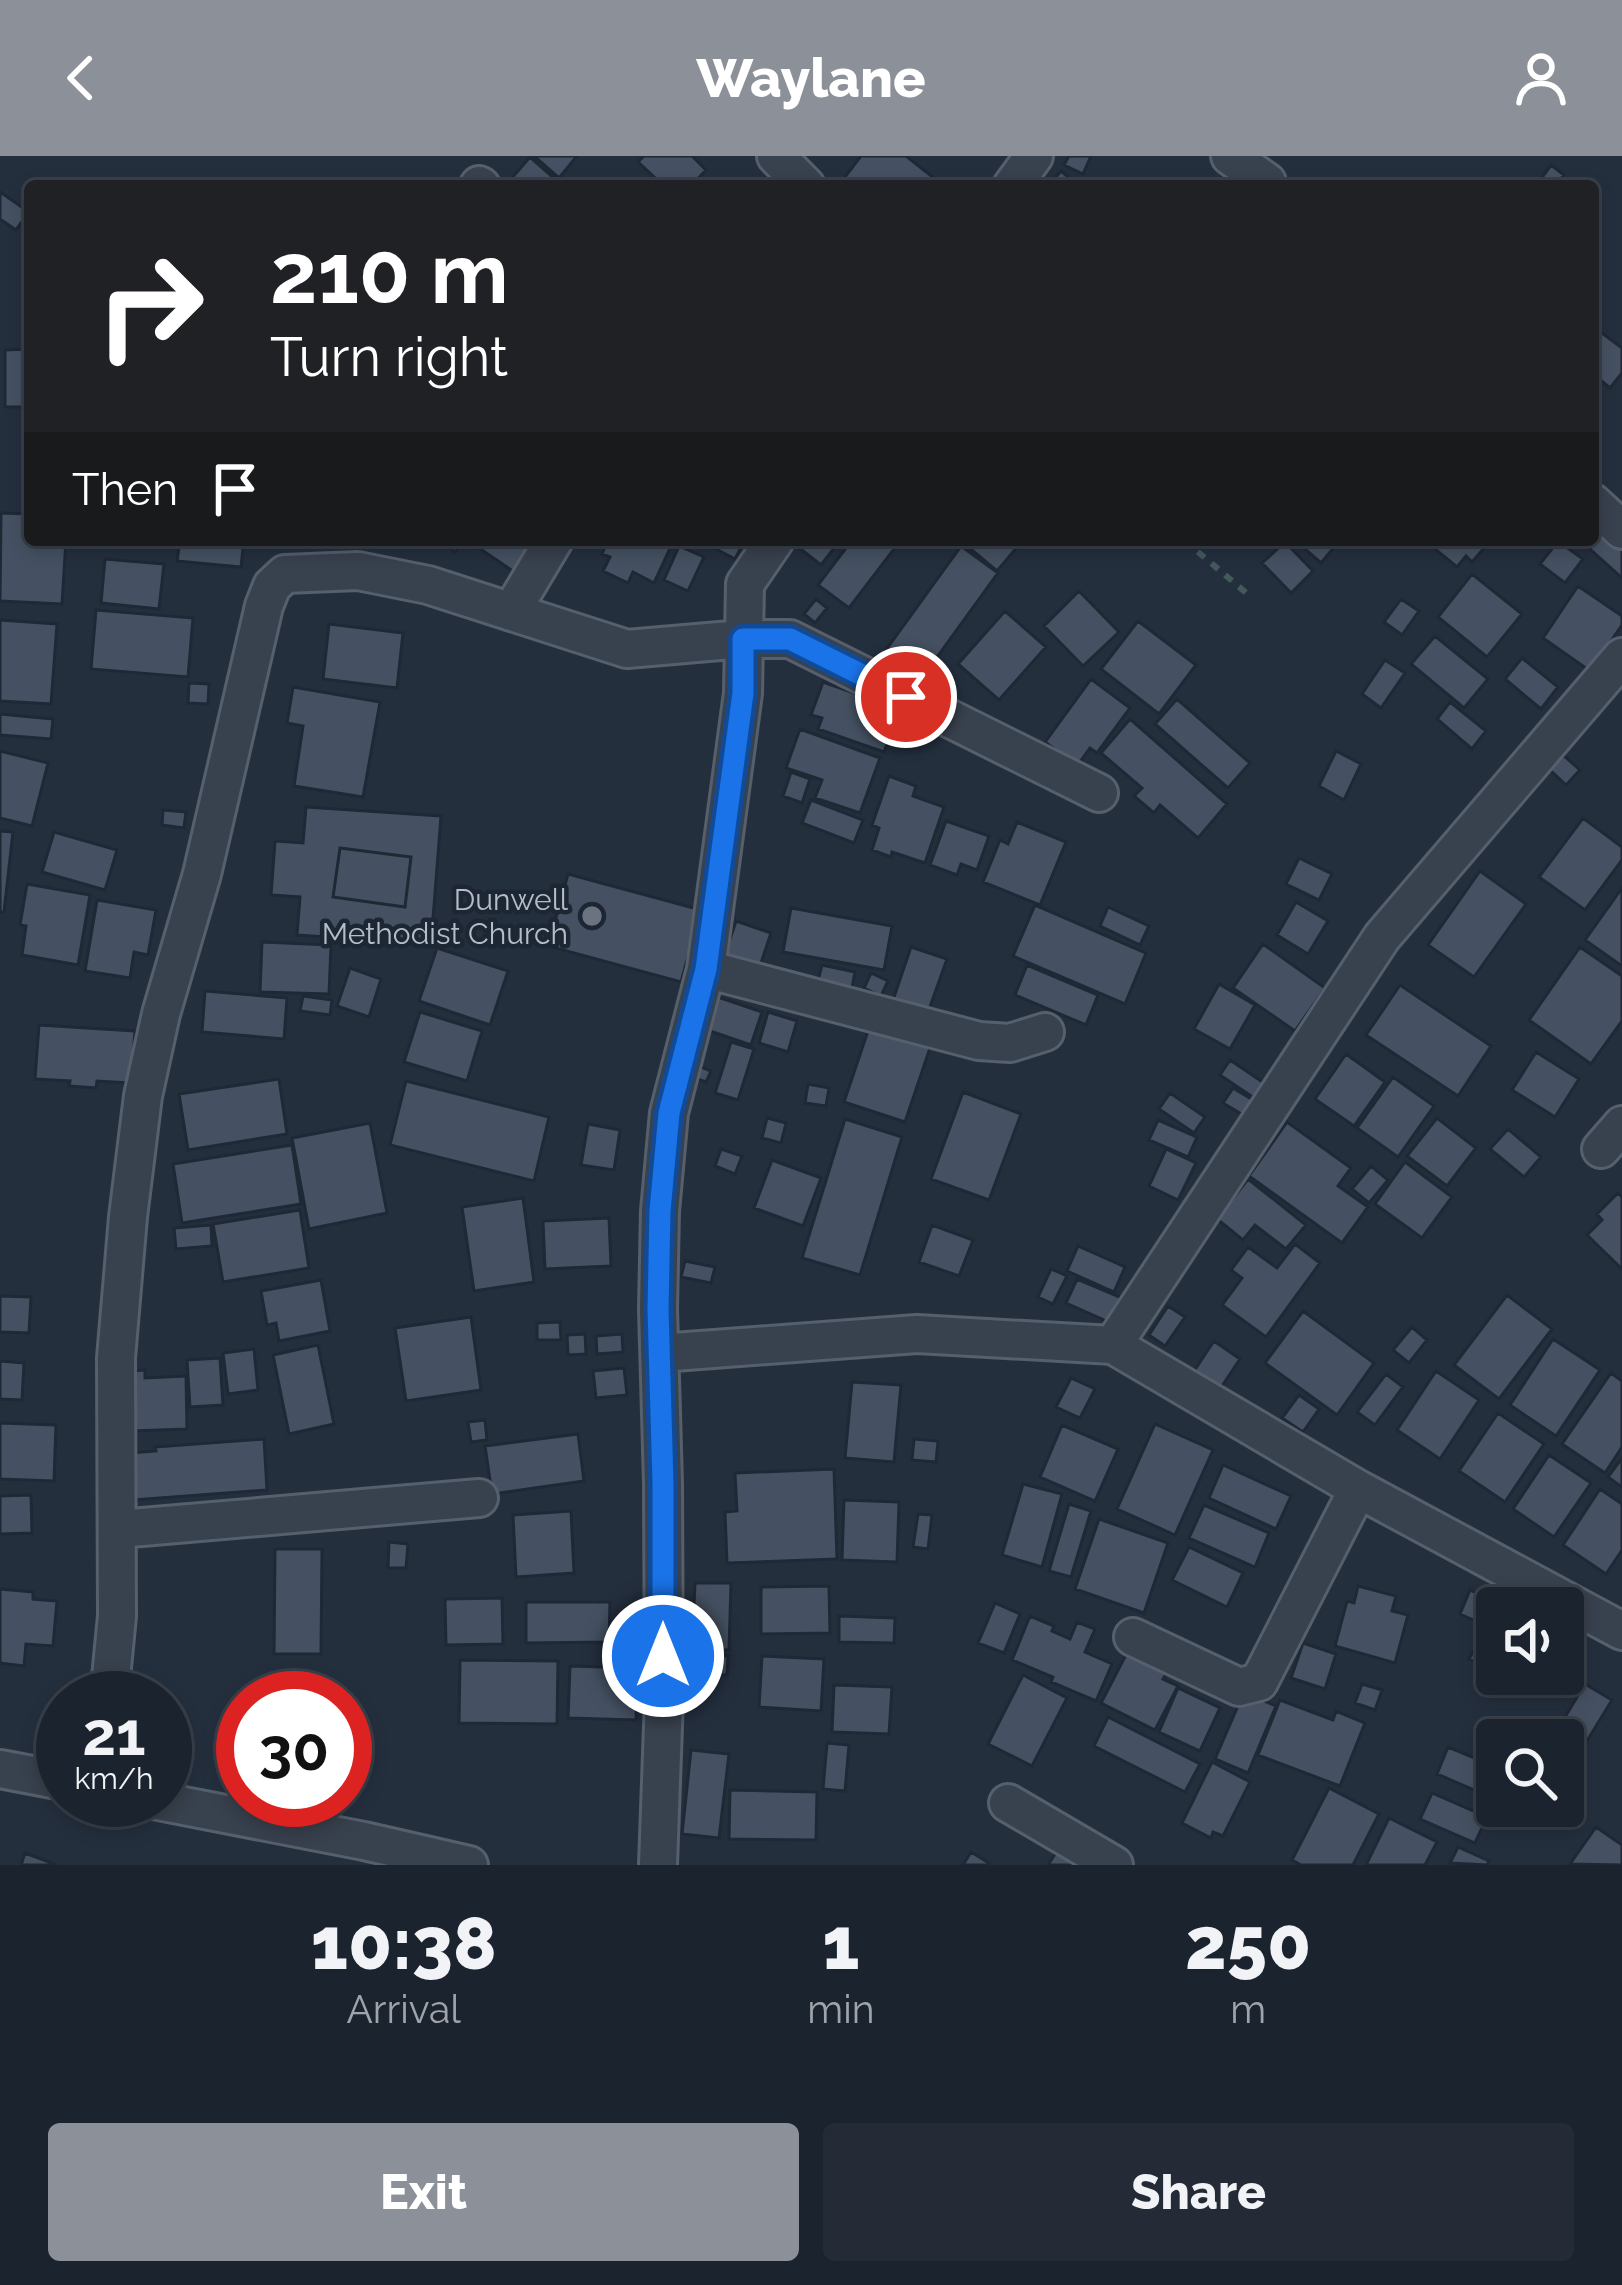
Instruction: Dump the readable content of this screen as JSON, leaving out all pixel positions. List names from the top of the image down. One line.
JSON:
{"places":["Dunwell Methodist Church"],"page":{"header":"Waylane","turn":["210 m","Turn right"],"then":"Then","speed":"21 km/h","limit":"30","eta":["10:38","Arrival","1","min","250","m"],"buttons":["Exit","Share"]}}
